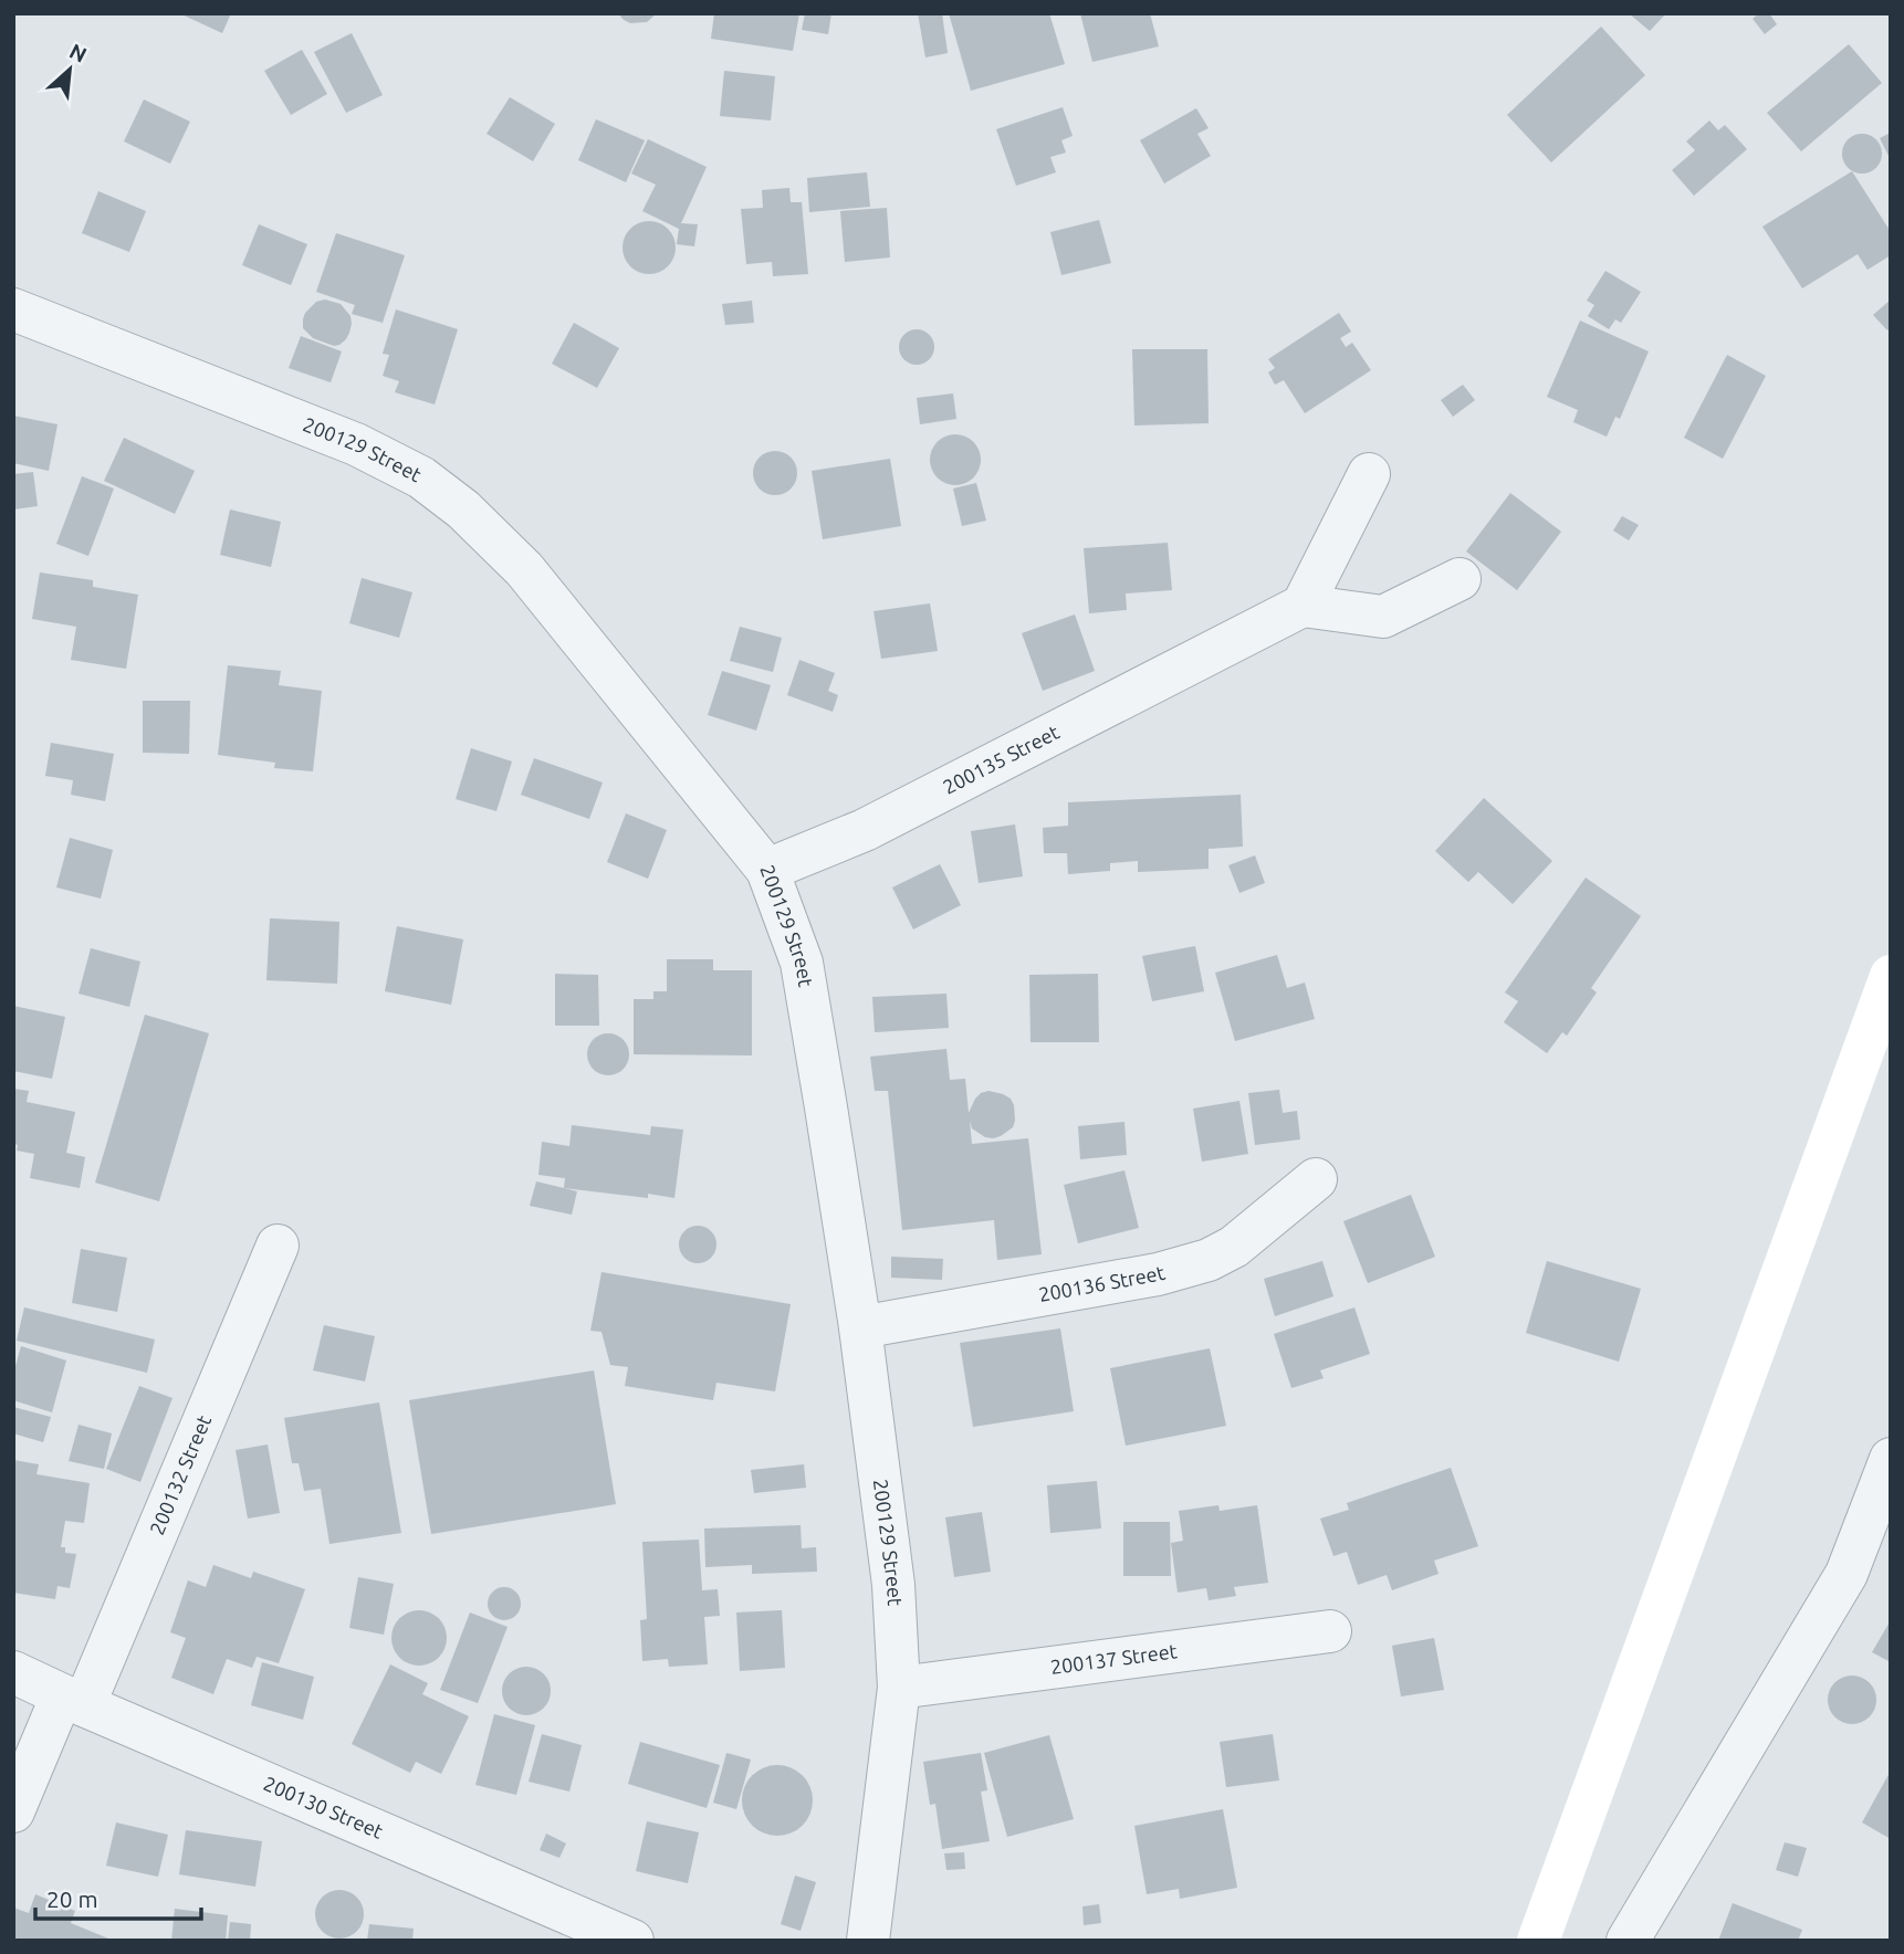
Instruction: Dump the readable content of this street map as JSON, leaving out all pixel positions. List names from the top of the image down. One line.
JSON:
{"streets":{"street":["200129 Street","200135 Street","200136 Street","200132 Street","200137 Street","200130 Street"]},"crossings":[["200129 Street","200135 Street"],["200129 Street","200136 Street"],["200129 Street","200137 Street"],["200132 Street","200130 Street"]],"scale_bar":"20 m","north":"top right"}
